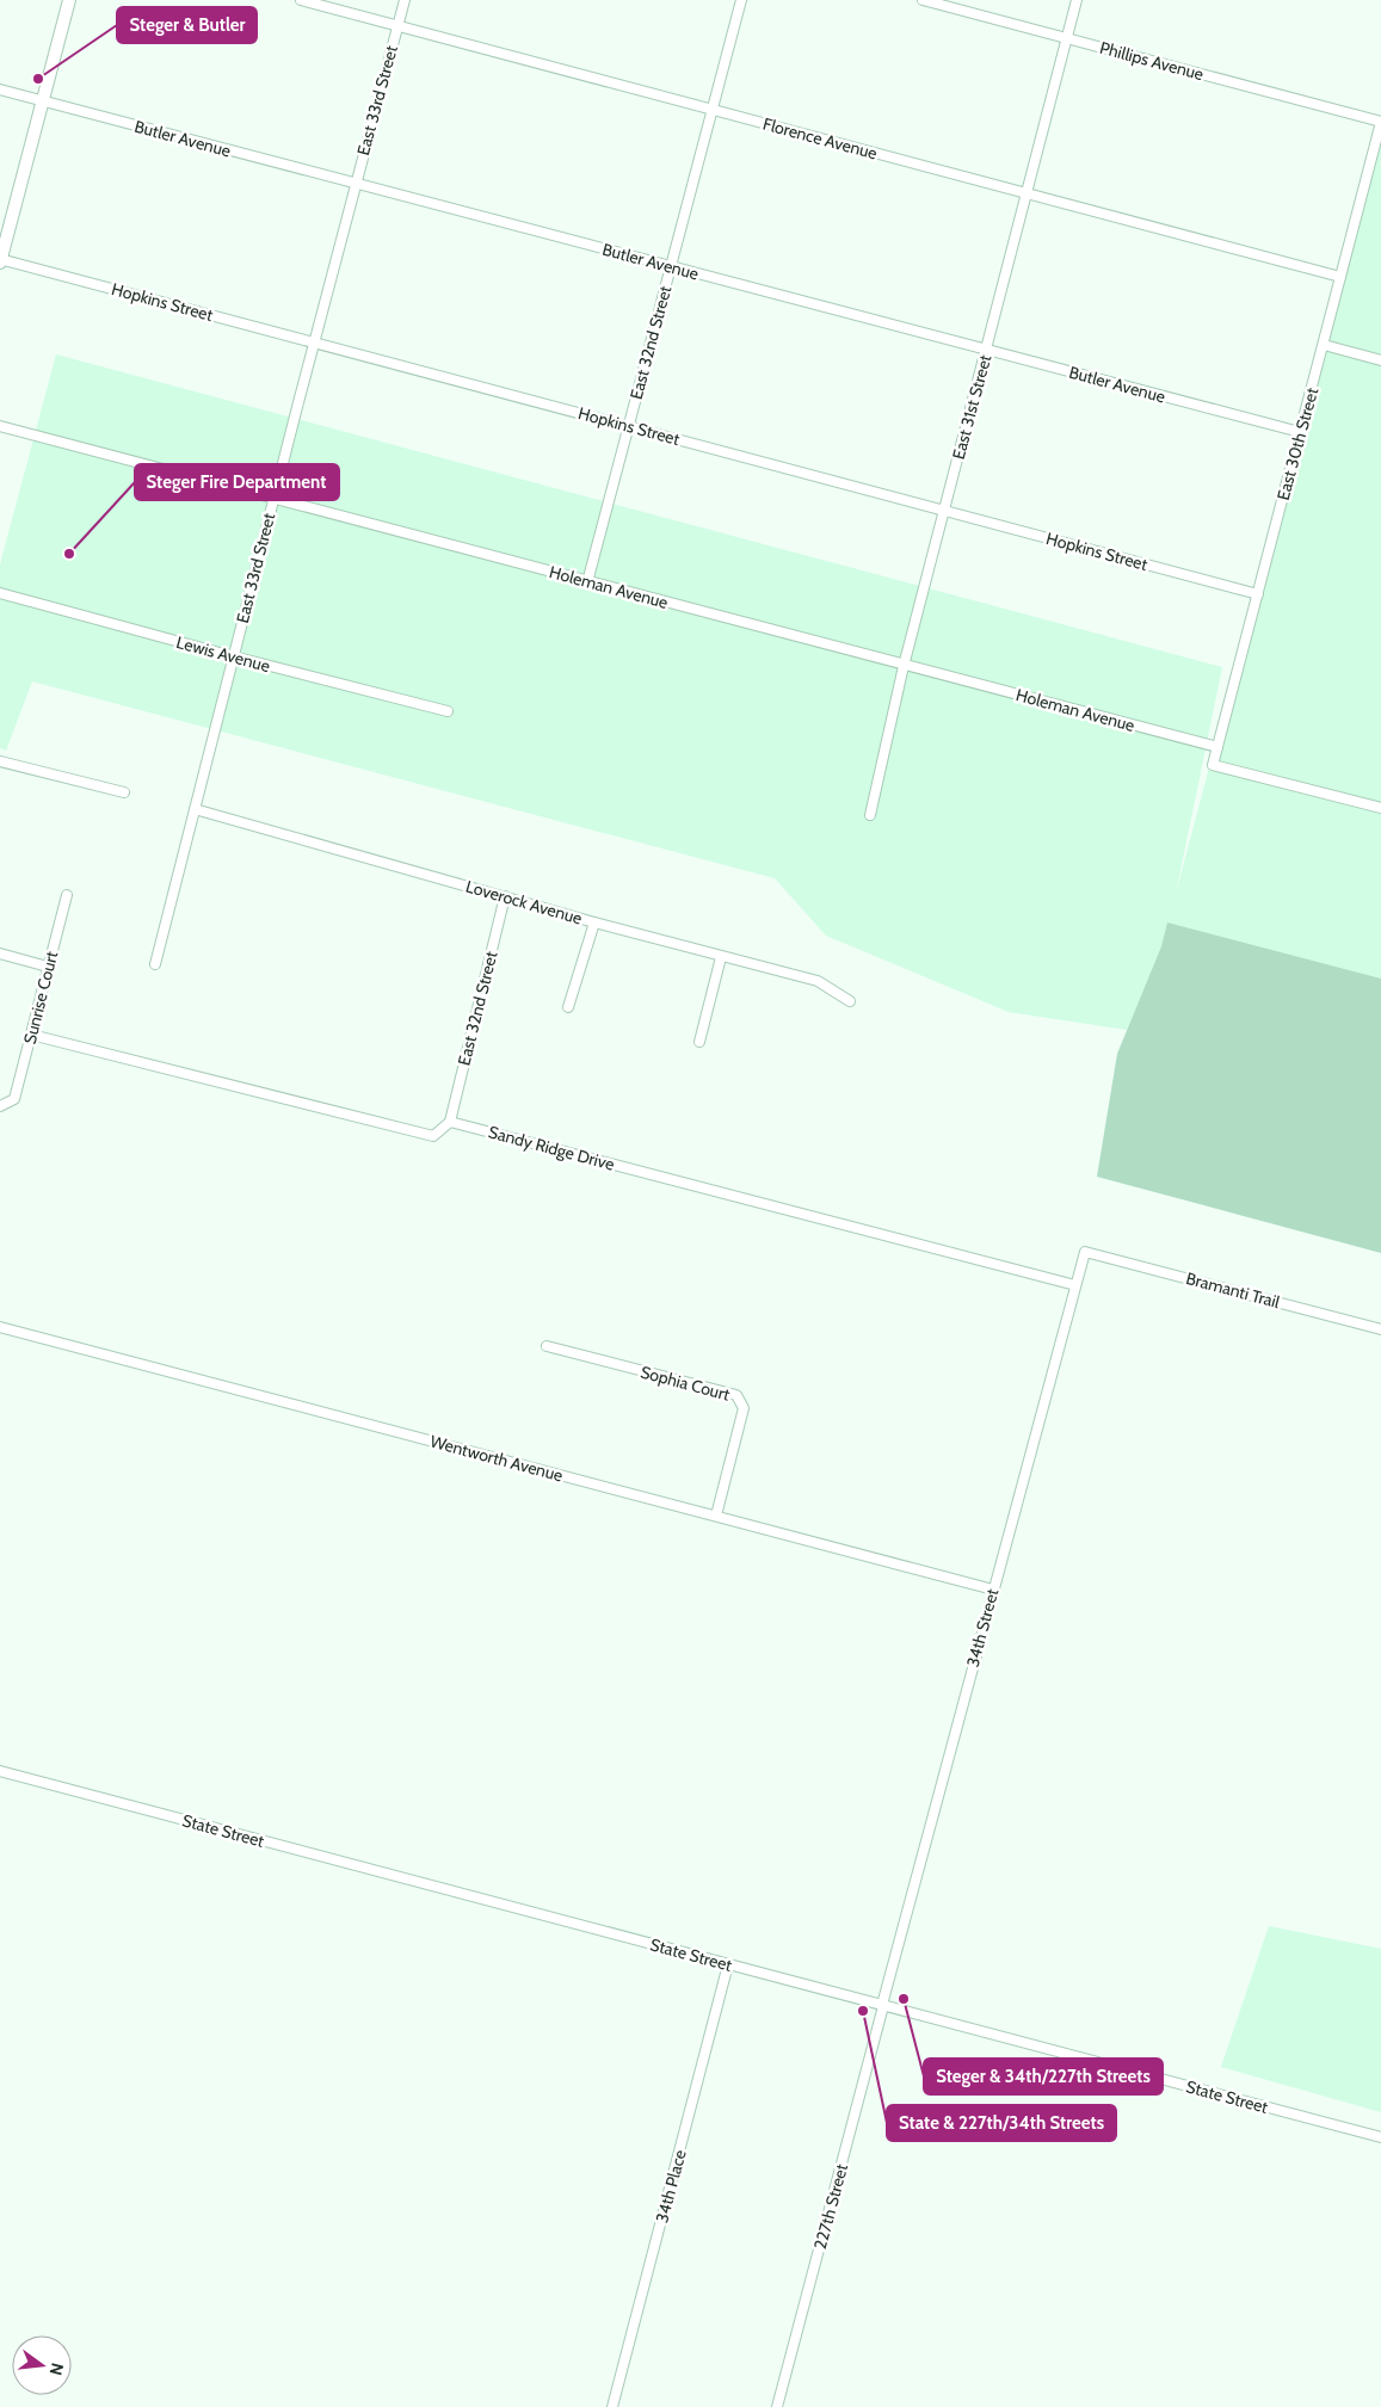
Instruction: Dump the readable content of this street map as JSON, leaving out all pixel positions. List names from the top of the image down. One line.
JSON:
{"streets":{"street":["Phillips Avenue","East 33rd Street","Butler Avenue","Florence Avenue","Hopkins Street","East 32nd Street","East 31st Street","East 30th Street","Holeman Avenue","Lewis Avenue","Loverock Avenue","Sunrise Court","Sandy Ridge Drive","Bramanti Trail","Sophia Court","Wentworth Avenue","34th Street","State Street","34th Place","227th Street"]},"crossings":[["Phillips Avenue","East 31st Street"],["Phillips Avenue","East 30th Street"],["East 33rd Street","Butler Avenue"],["East 33rd Street","Florence Avenue"],["East 33rd Street","Hopkins Street"],["East 33rd Street","Holeman Avenue"],["East 33rd Street","Lewis Avenue"],["East 33rd Street","Loverock Avenue"],["Butler Avenue","East 32nd Street"],["Butler Avenue","East 31st Street"],["Butler Avenue","East 30th Street"],["Florence Avenue","East 32nd Street"],["Florence Avenue","East 31st Street"],["Florence Avenue","East 30th Street"],["Hopkins Street","East 32nd Street"],["Hopkins Street","East 31st Street"],["Hopkins Street","East 30th Street"],["East 32nd Street","Holeman Avenue"],["East 32nd Street","Loverock Avenue"],["East 32nd Street","Sandy Ridge Drive"],["East 31st Street","Holeman Avenue"],["East 30th Street","Holeman Avenue"],["Sandy Ridge Drive","34th Street"],["Bramanti Trail","34th Street"],["Sophia Court","Wentworth Avenue"],["Wentworth Avenue","34th Street"],["34th Street","State Street"],["34th Street","227th Street"],["State Street","34th Place"],["State Street","227th Street"]],"places":["Steger & Butler","Steger Fire Department","Steger & 34th/227th Streets","State & 227th/34th Streets"],"north":"right"}
